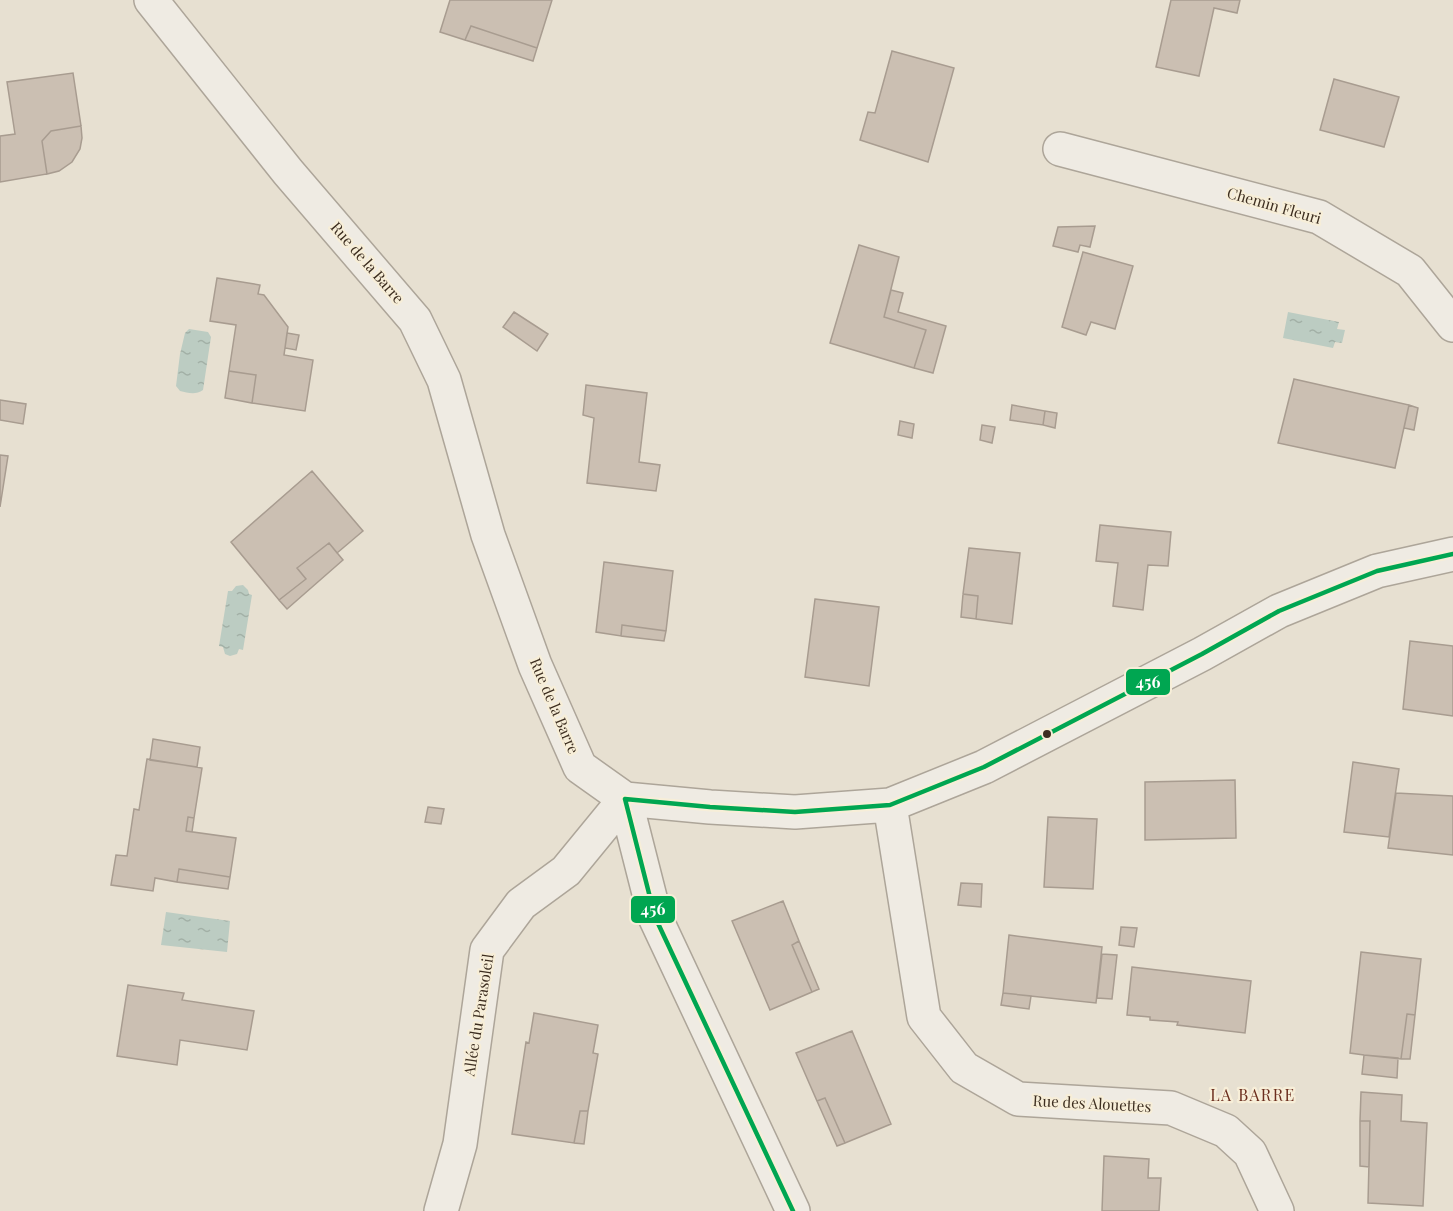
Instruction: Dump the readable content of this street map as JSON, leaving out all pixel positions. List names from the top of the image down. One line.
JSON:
{"streets":{"street":["Chemin Fleuri","Rue de la Barre","Allée du Parasoleil","Rue des Alouettes"]},"crossings":[["Rue de la Barre","Allée du Parasoleil"]],"districts":["LA BARRE"],"lines":["transit line 456"]}
